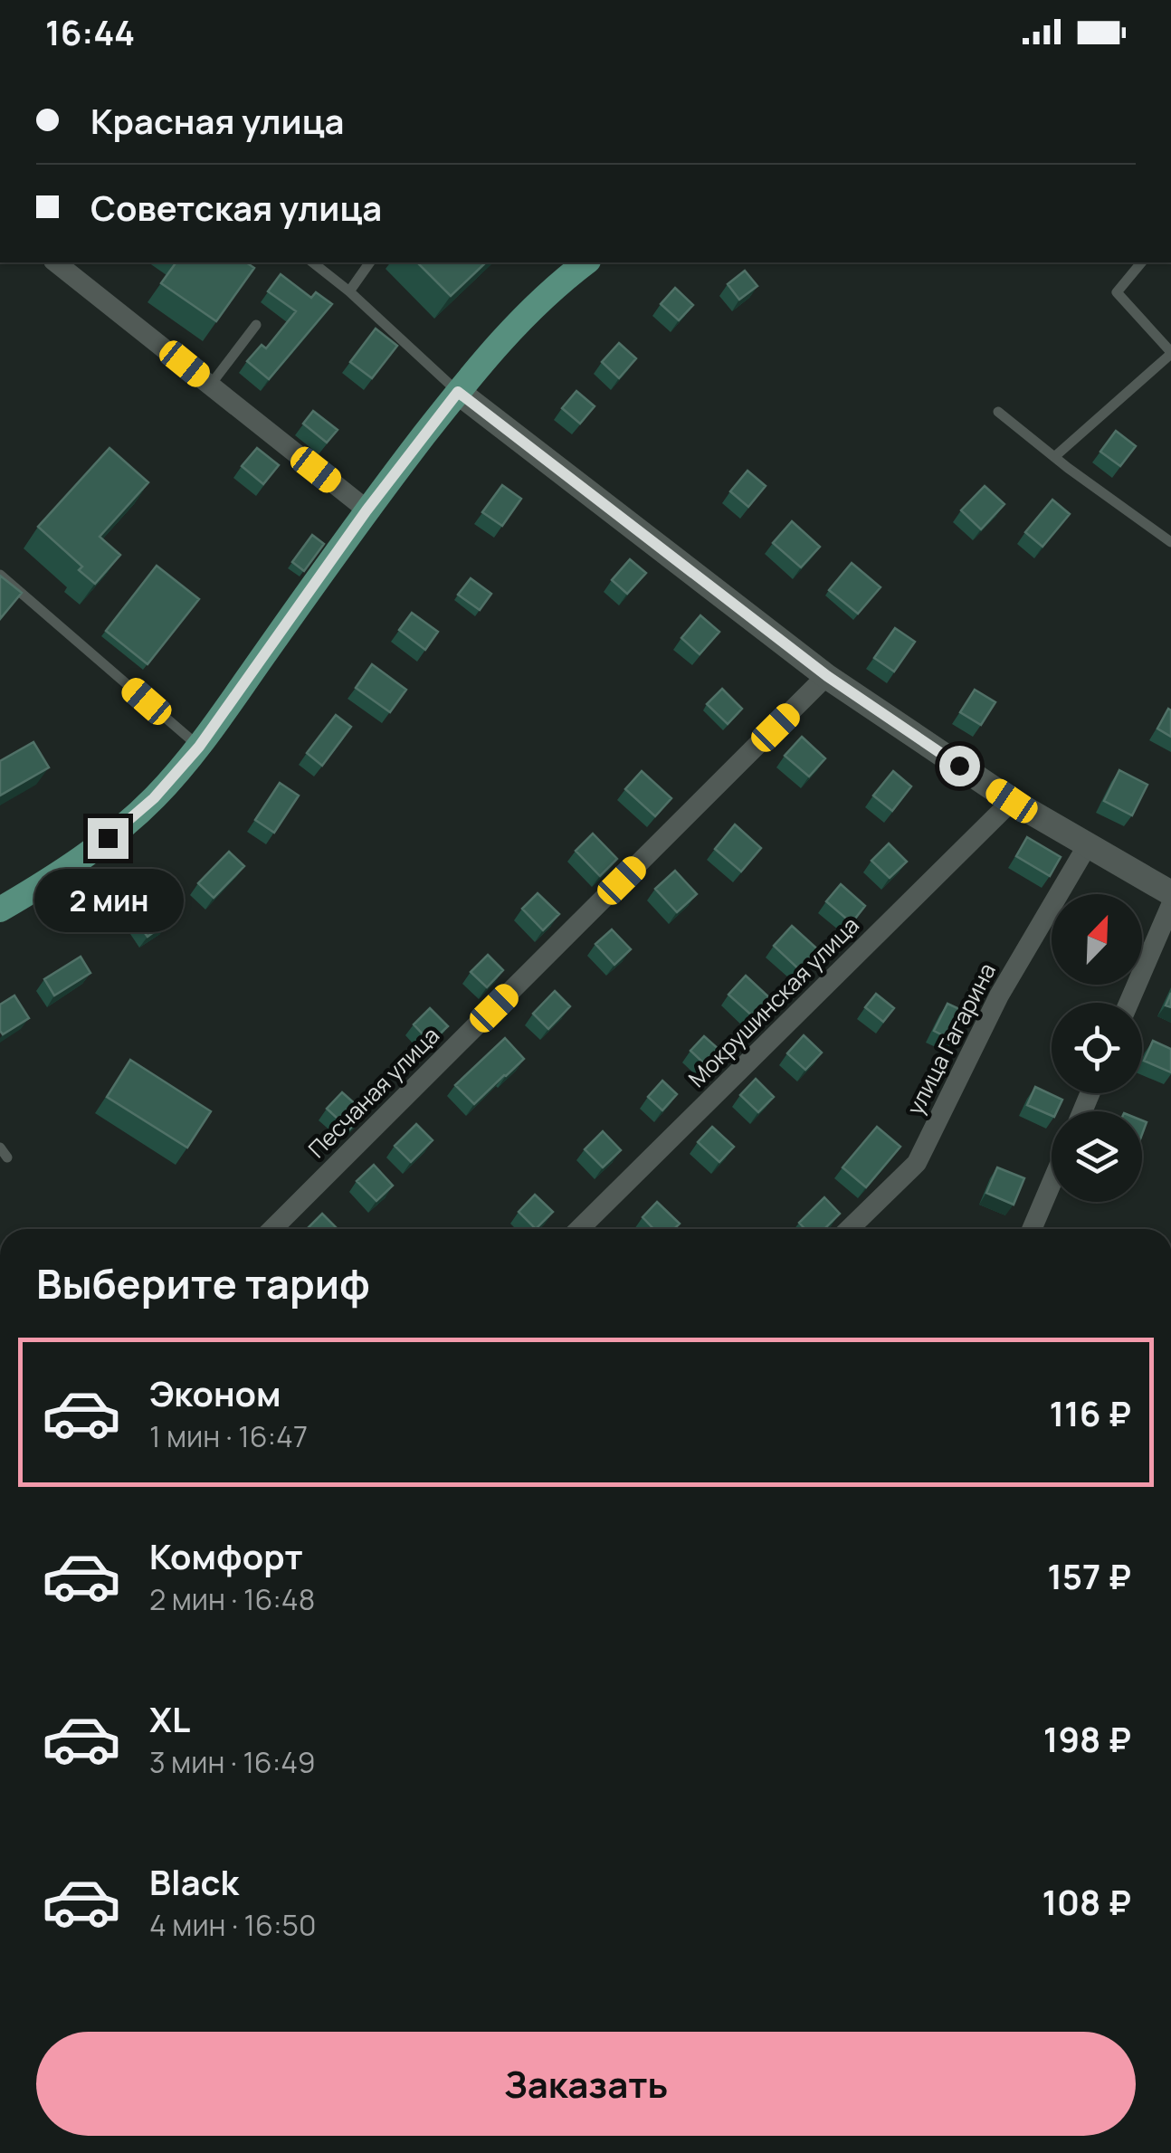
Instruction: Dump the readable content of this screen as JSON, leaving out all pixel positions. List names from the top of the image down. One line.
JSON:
{"streets":{"street":["Мокрушинская улица","улица Гагарина","Песчаная улица"]},"north":"top right","page":{"status":"16:44","banner":["Красная улица","Советская улица"],"bubble":"2 мин","heading":"Выберите тариф","list":[{"name":"Эконом","note":"1 мин · 16:47","value":"116 ₽"},{"name":"Комфорт","note":"2 мин · 16:48","value":"157 ₽"},{"name":"XL","note":"3 мин · 16:49","value":"198 ₽"},{"name":"Black","note":"4 мин · 16:50","value":"108 ₽"}],"buttons":"Заказать"}}
